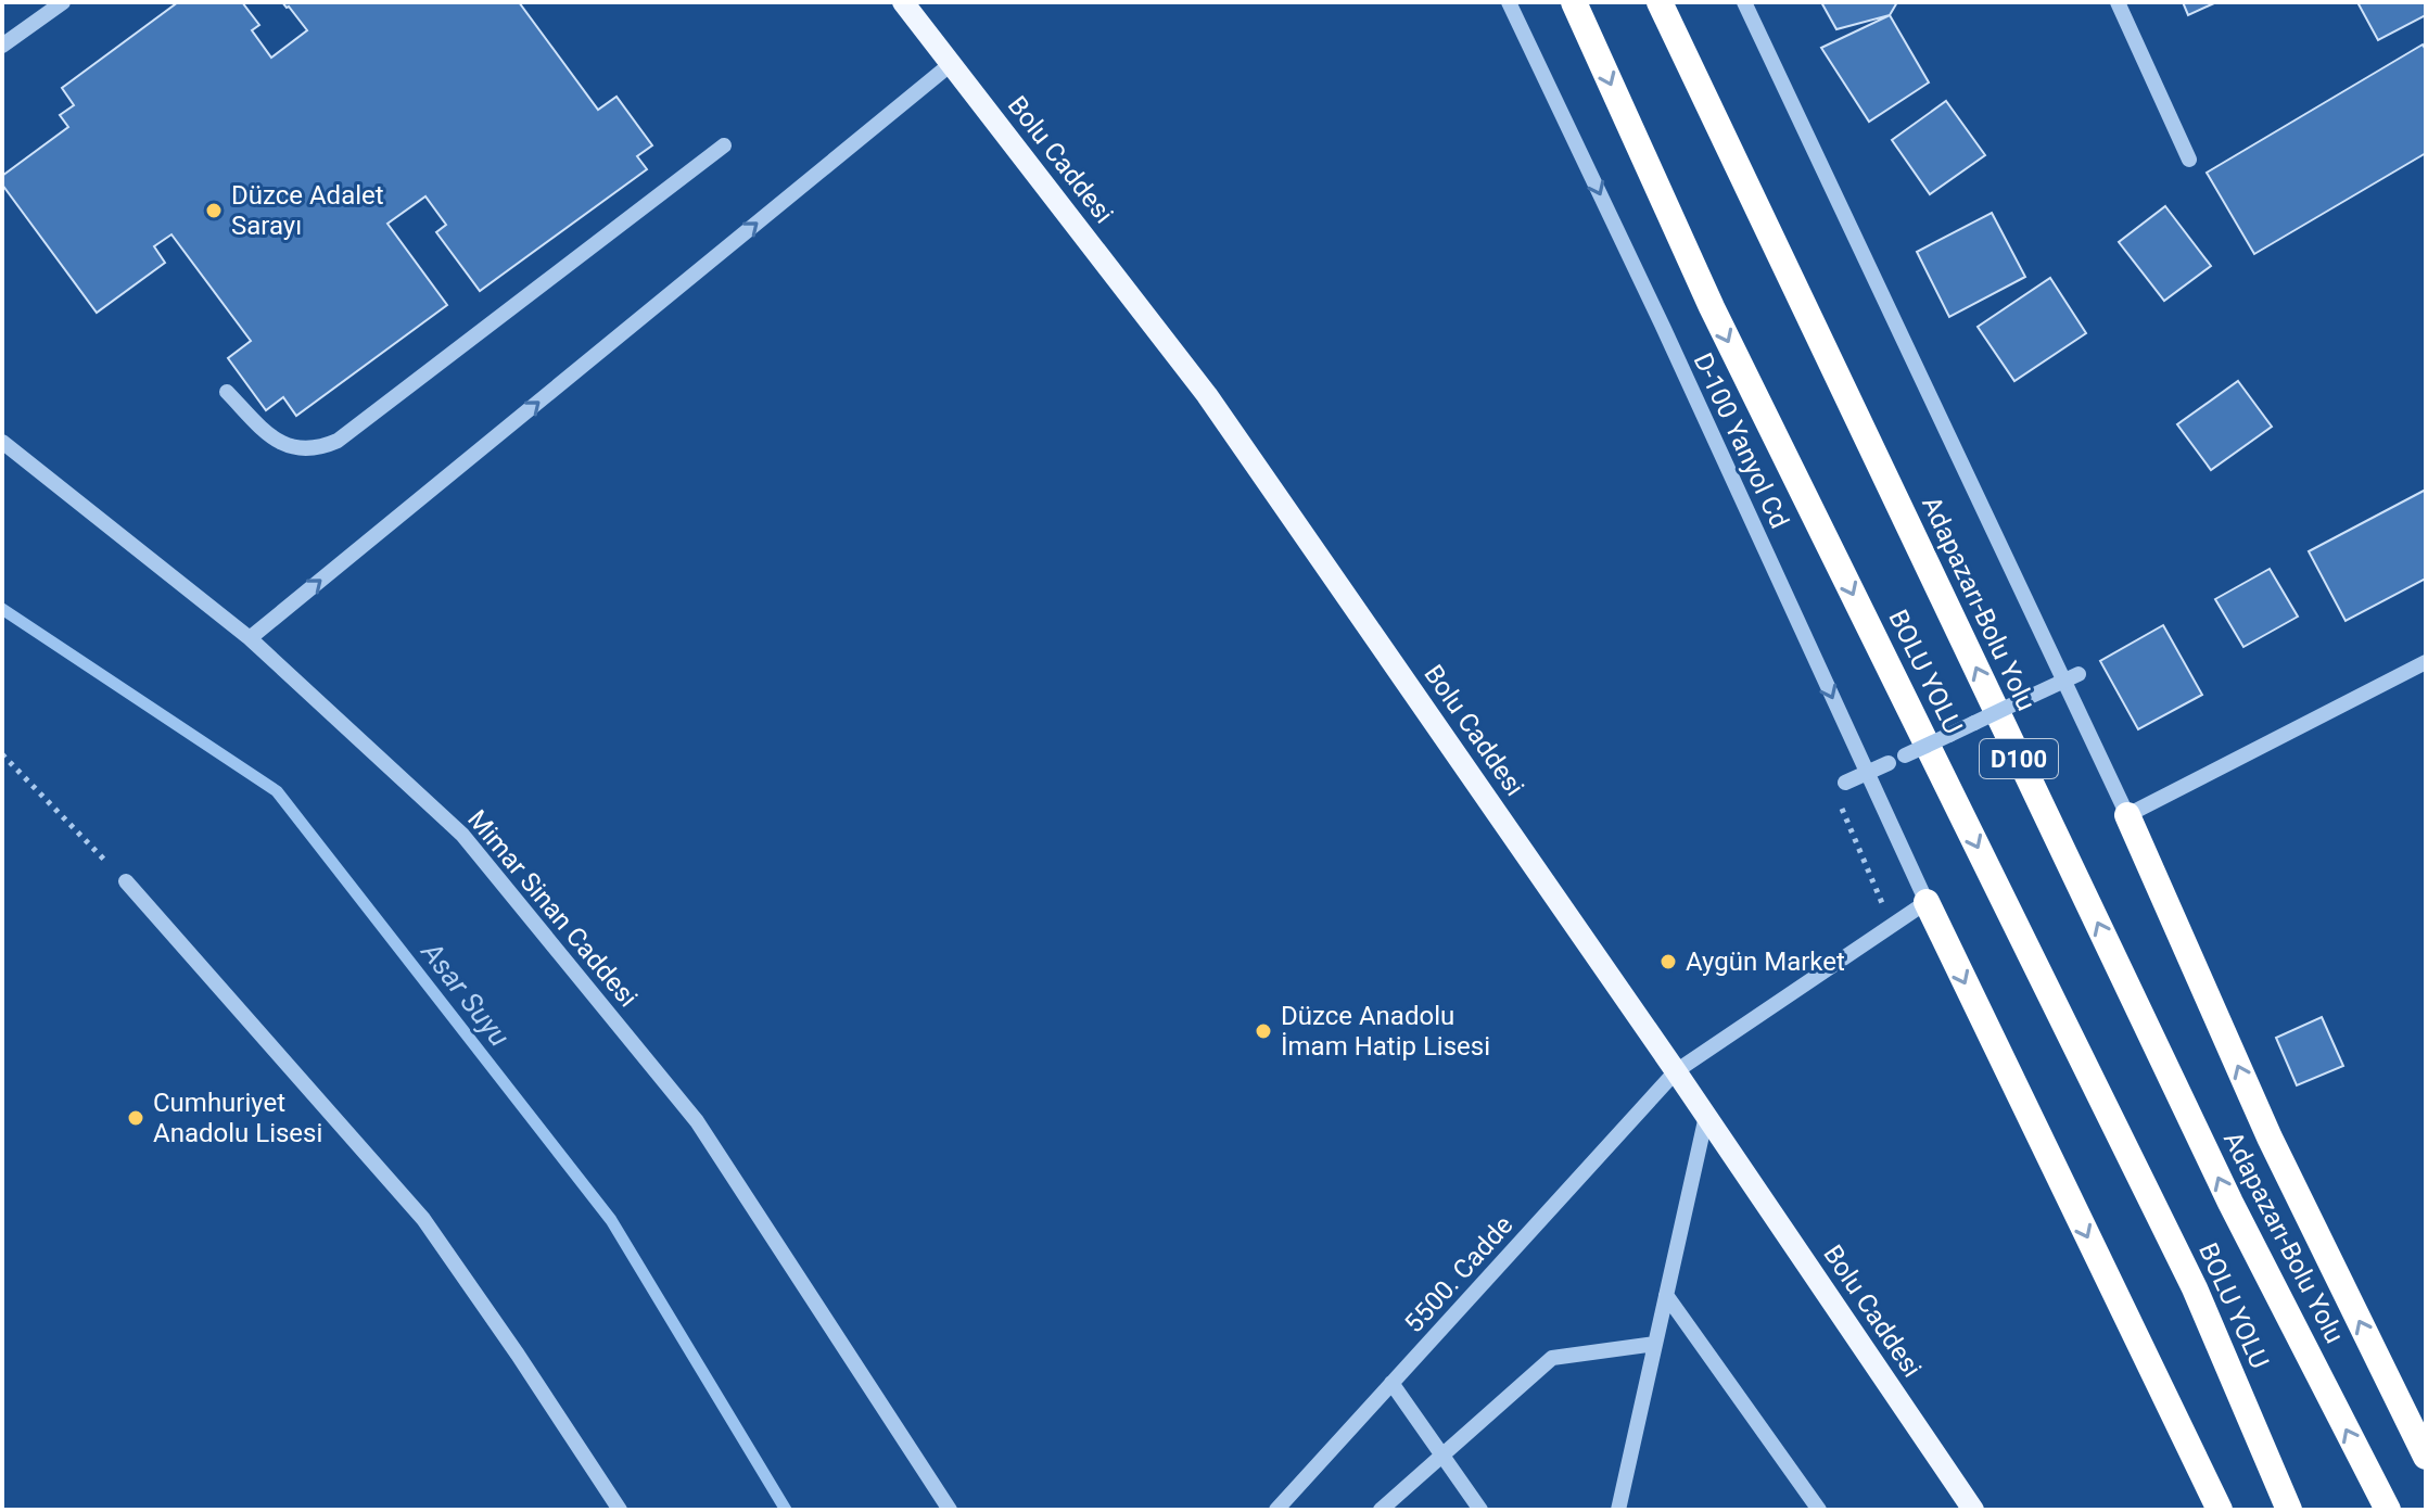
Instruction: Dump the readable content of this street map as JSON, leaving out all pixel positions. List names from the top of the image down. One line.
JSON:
{"streets":{"highway":["Adapazarı-Bolu Yolu","BOLU YOLU","D100"],"main road":["Bolu Caddesi"],"street":["D-100 Yanyol Cd","Mimar Sinan Caddesi","5500. Cadde"]},"crossings":[["Bolu Caddesi","5500. Cadde"],["D-100 Yanyol Cd","5500. Cadde"]],"one_way":["D-100 Yanyol Cd"],"water":["Asar Suyu"],"places":["Düzce Adalet Sarayı","Aygün Market","Düzce Anadolu İmam Hatip Lisesi","Cumhuriyet Anadolu Lisesi"]}
